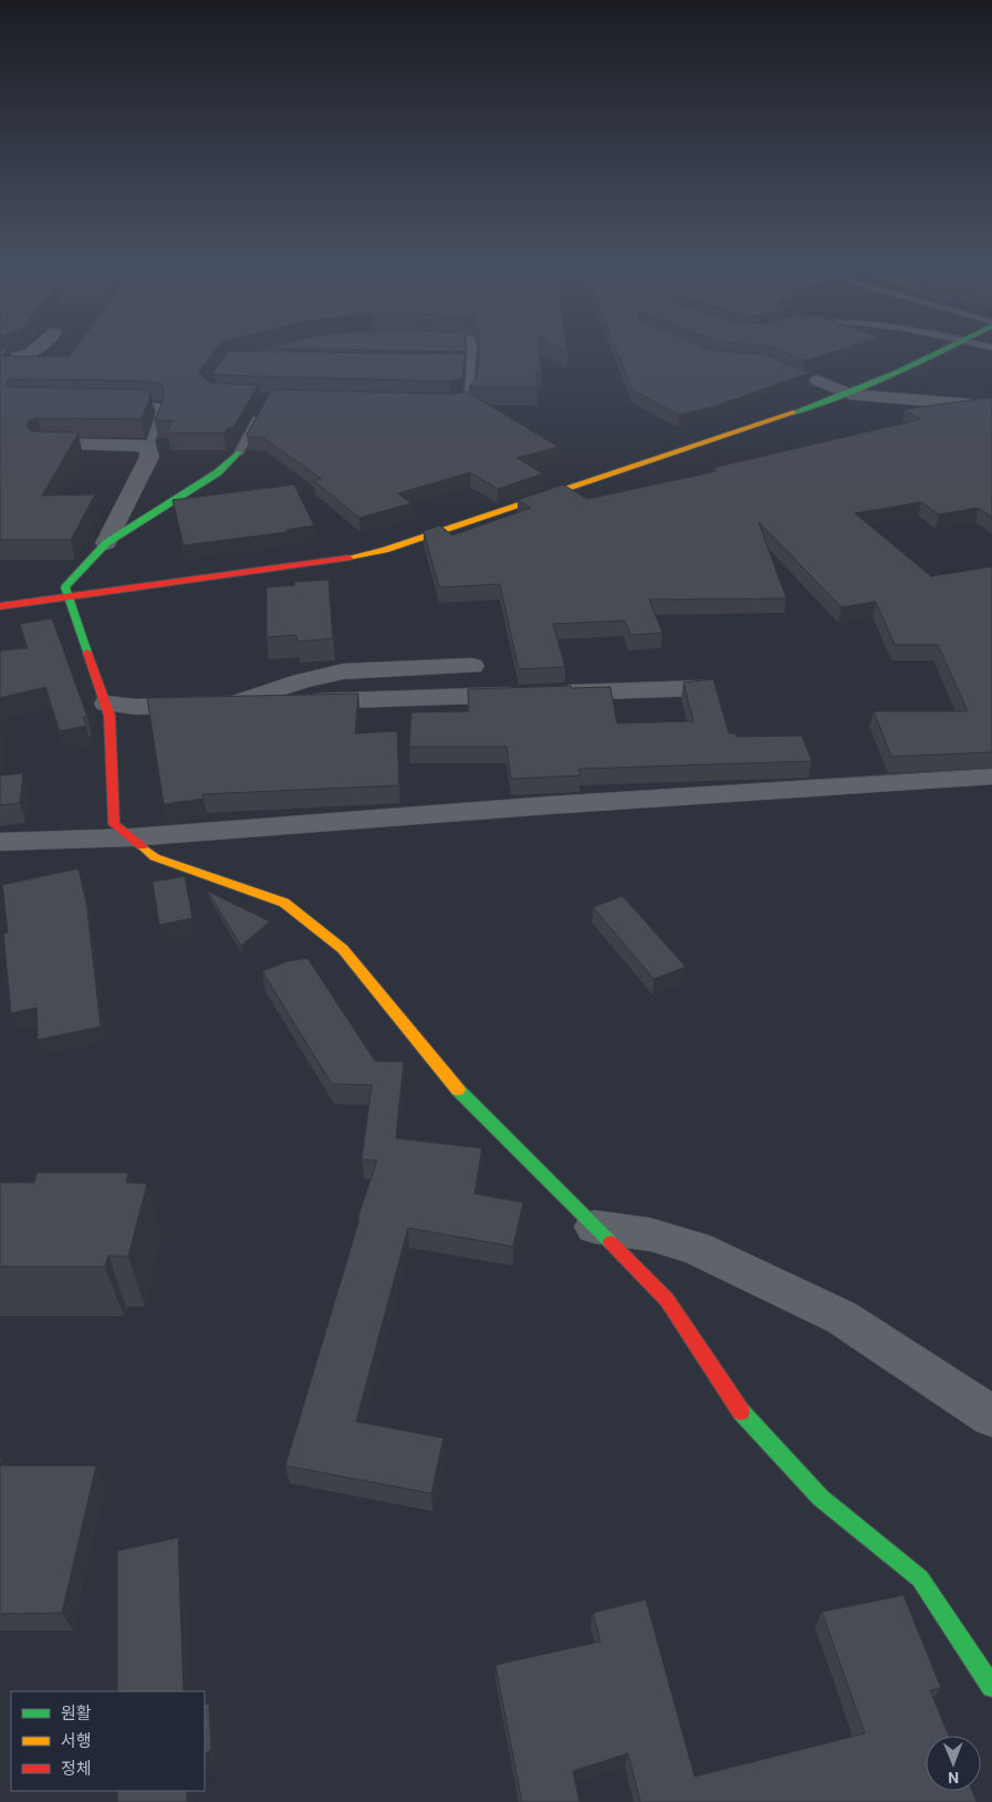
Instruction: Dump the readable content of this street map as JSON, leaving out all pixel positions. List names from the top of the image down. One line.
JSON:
{"legend":["원활","서행","정체"],"north":"bottom"}
